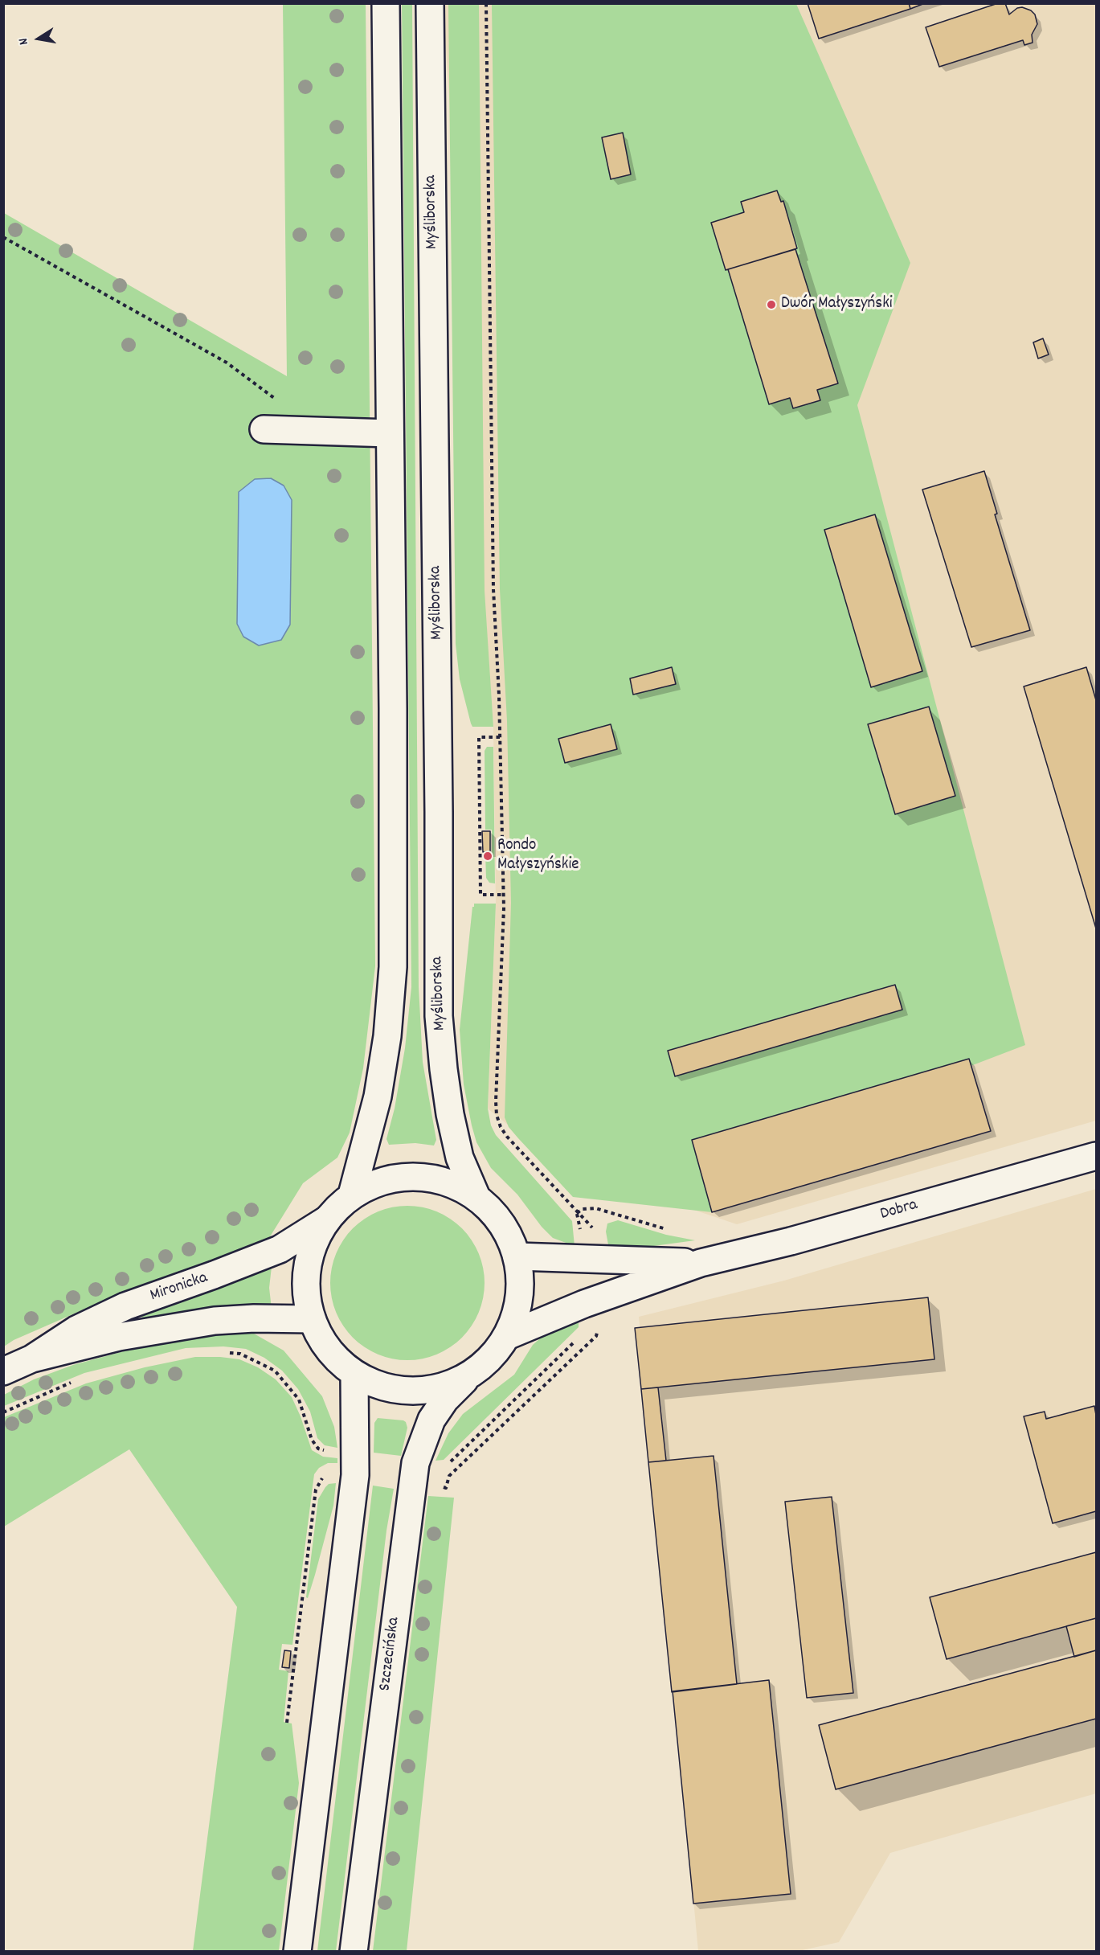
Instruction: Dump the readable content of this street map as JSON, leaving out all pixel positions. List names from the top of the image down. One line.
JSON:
{"streets":{"main road":["Myśliborska","Dobra","Mironicka","Szczecińska"]},"places":["Dwór Małyszyński","Rondo Małyszyńskie"],"north":"left"}
